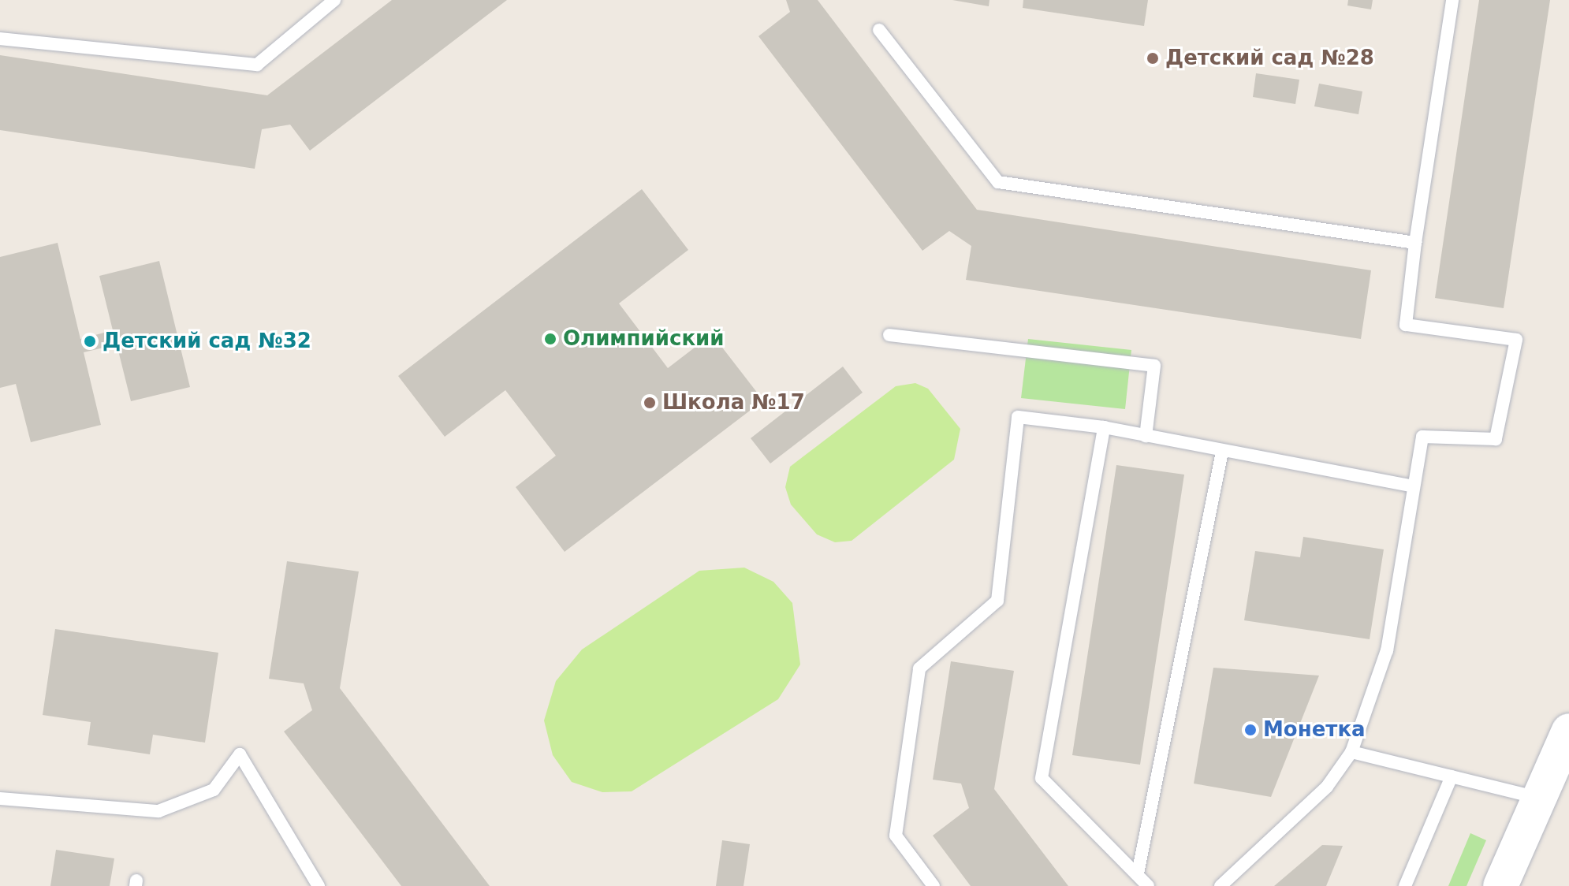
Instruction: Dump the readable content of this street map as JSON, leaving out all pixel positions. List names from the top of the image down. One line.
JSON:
{"places":["Детский сад №28","Олимпийский","Детский сад №32","Школа №17","Монетка"]}
